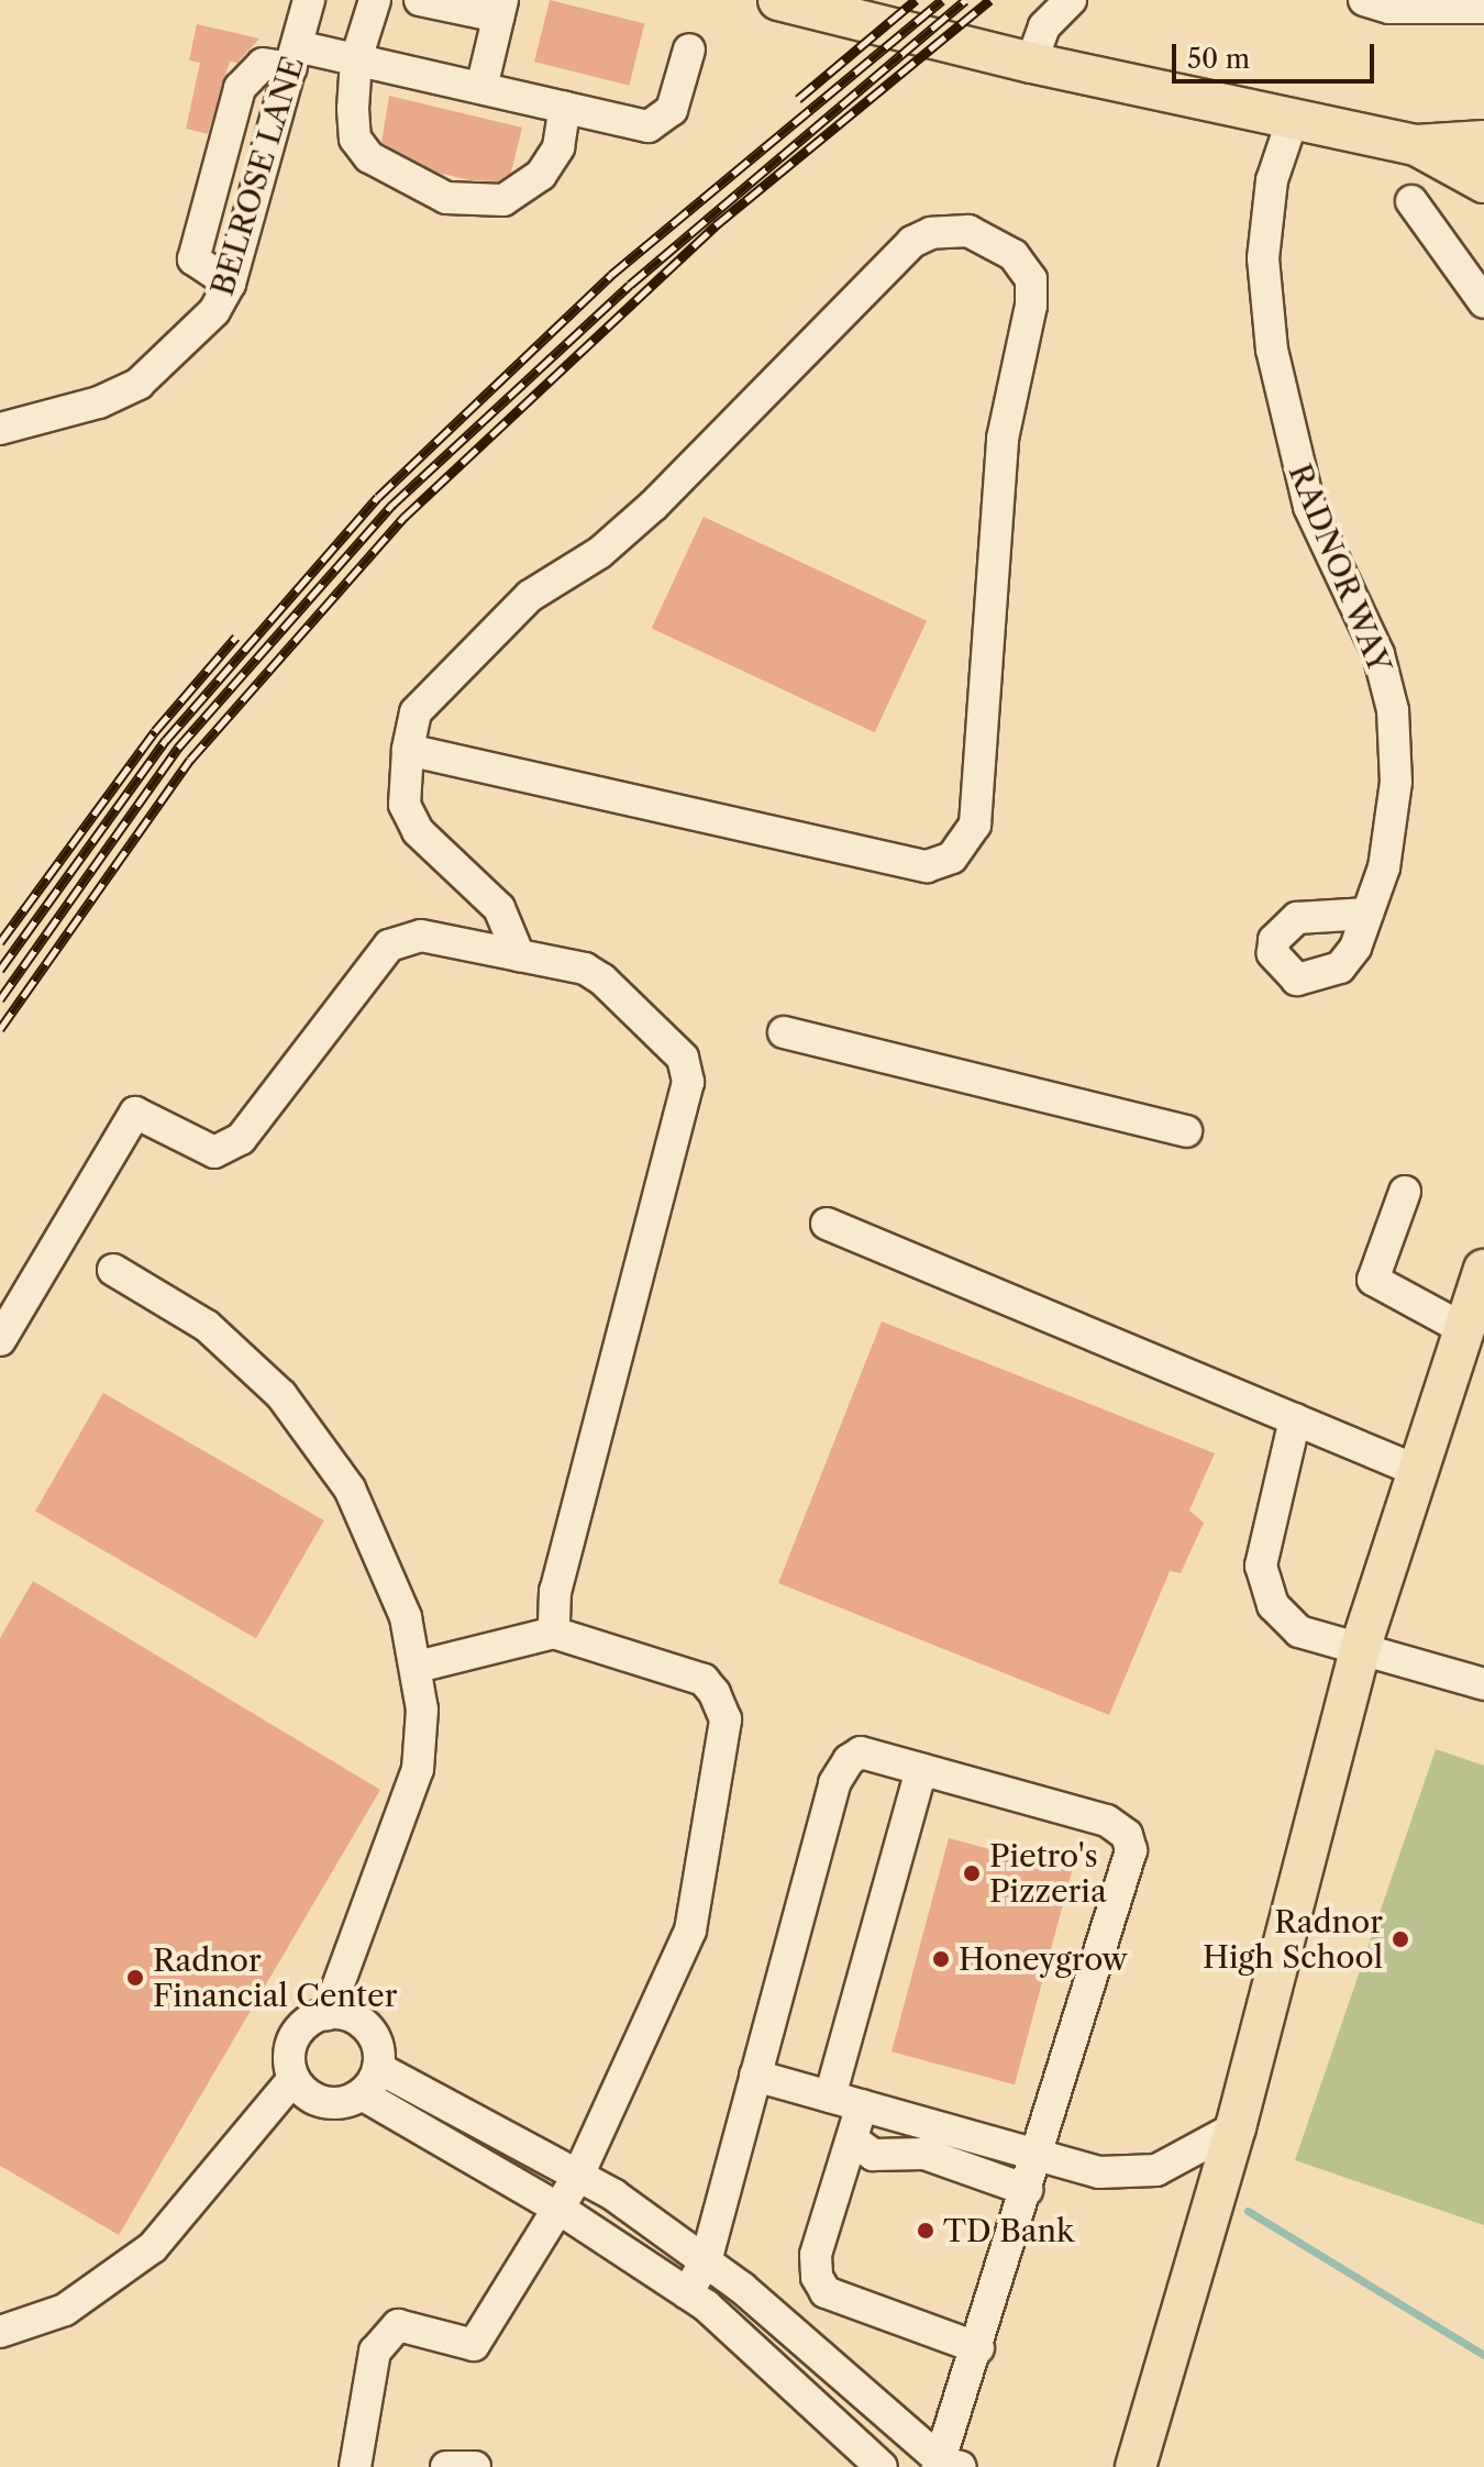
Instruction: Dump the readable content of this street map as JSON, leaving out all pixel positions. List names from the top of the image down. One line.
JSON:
{"streets":{"street":["BELROSE LANE","RADNOR WAY"]},"places":["Pietro's Pizzeria","Radnor High School","Honeygrow","Radnor Financial Center","TD Bank"],"scale_bar":"50 m"}
